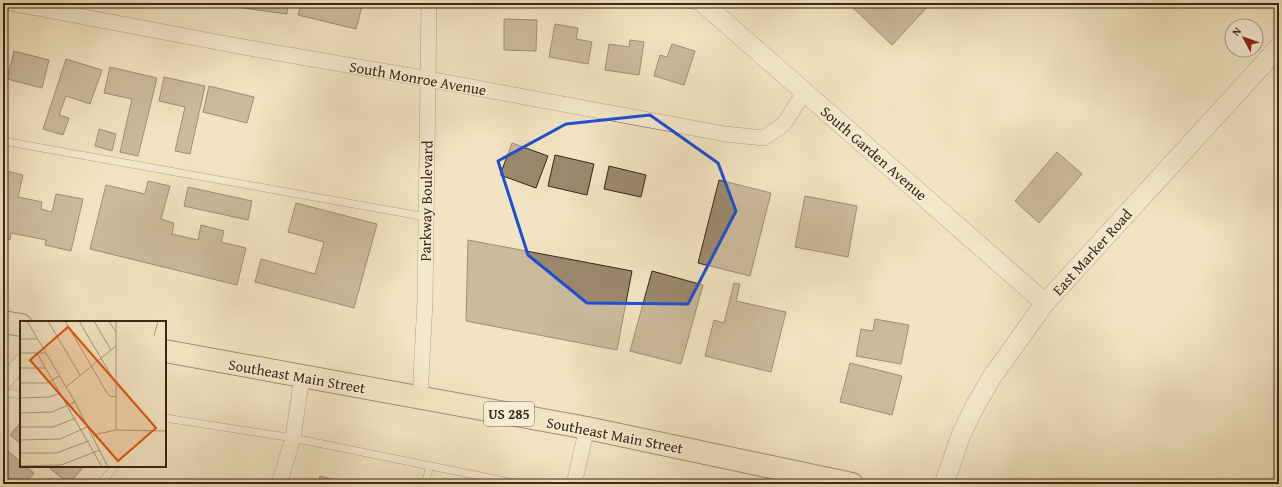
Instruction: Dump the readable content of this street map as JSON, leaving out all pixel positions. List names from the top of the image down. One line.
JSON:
{"streets":{"main road":["Southeast Main Street","US 285"],"street":["South Monroe Avenue","South Garden Avenue","Parkway Boulevard","East Marker Road"]},"crossings":[["South Monroe Avenue","South Garden Avenue"],["South Monroe Avenue","Parkway Boulevard"],["South Garden Avenue","East Marker Road"],["Parkway Boulevard","Southeast Main Street"]],"north":"top left"}
